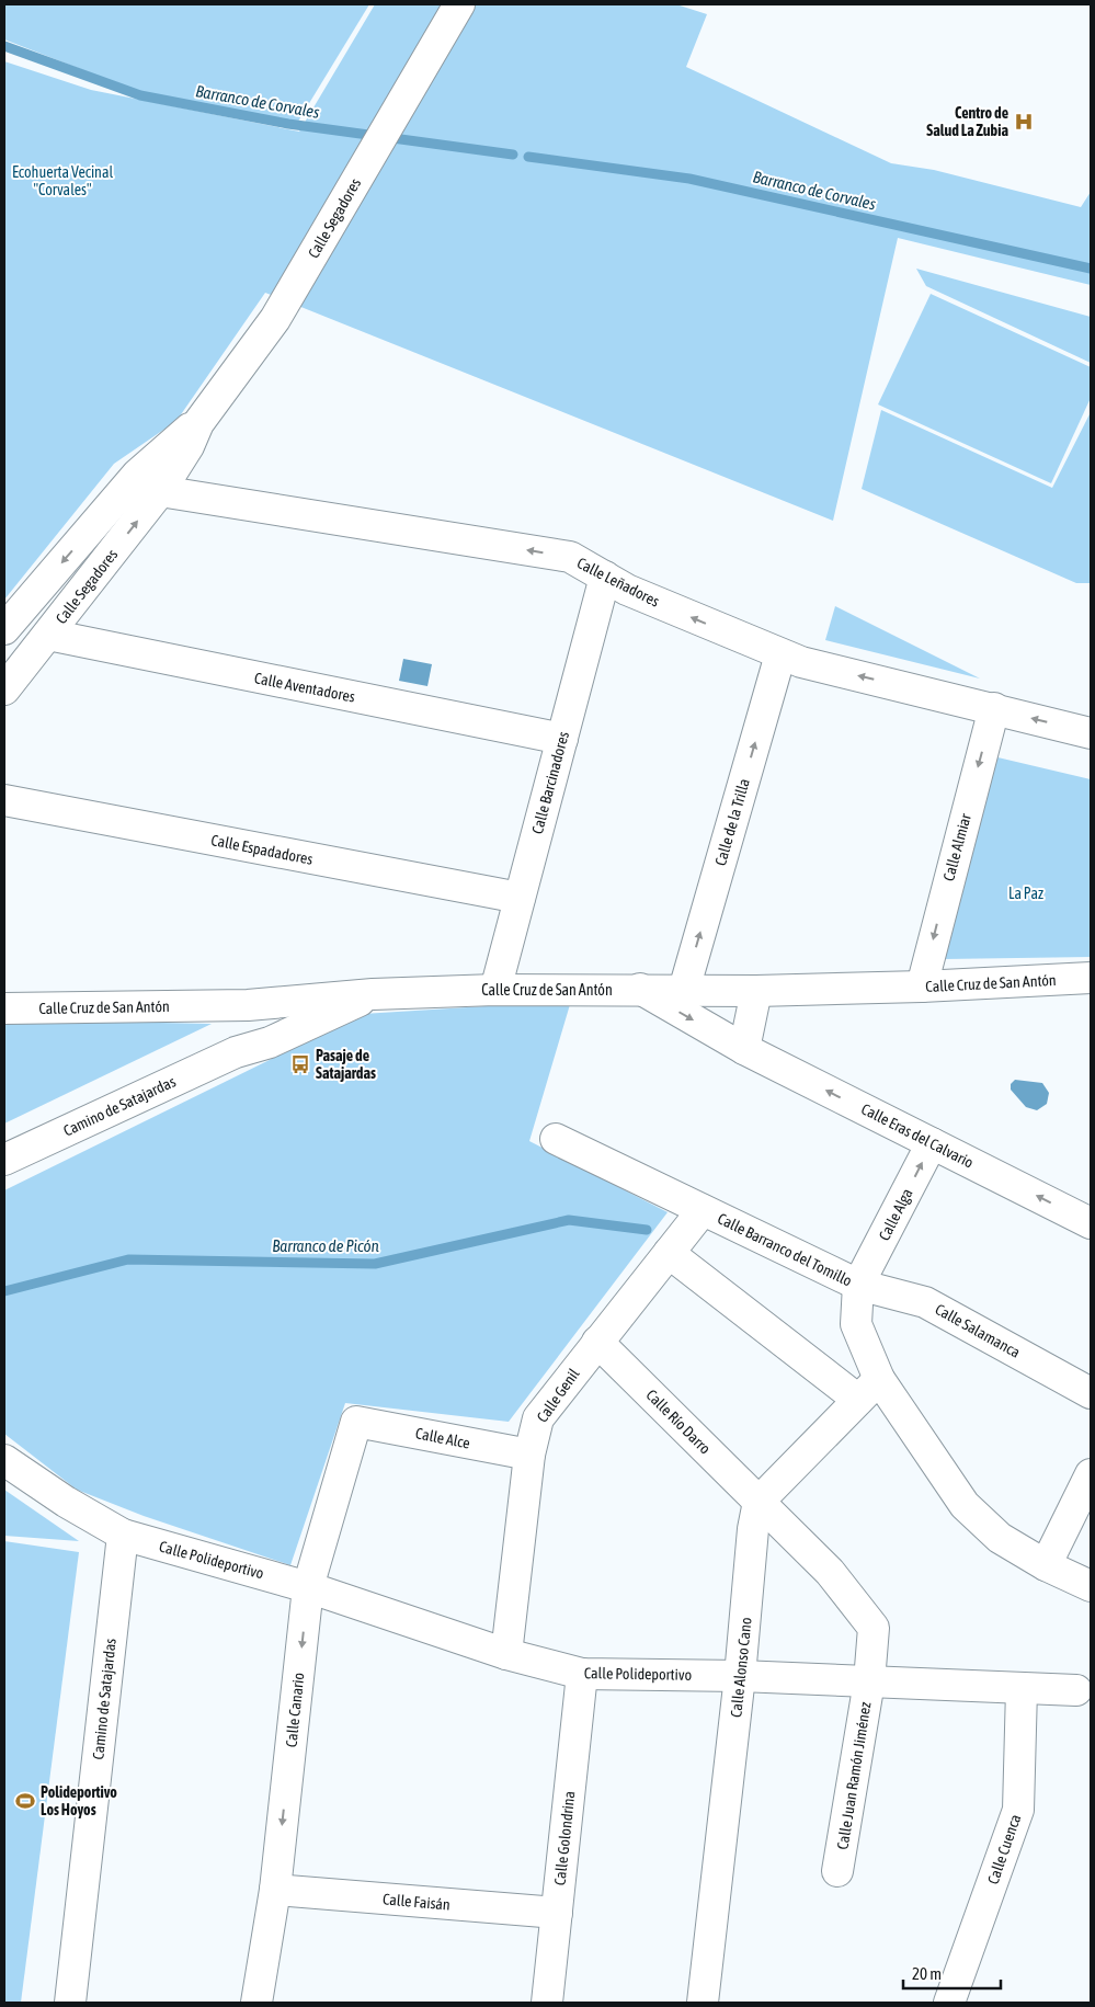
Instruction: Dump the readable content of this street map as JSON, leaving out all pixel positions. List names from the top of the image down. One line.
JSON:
{"streets":{"street":["Calle Segadores","Calle Leñadores","Calle Aventadores","Calle Barcinadores","Calle de la Trilla","Calle Almiar","Calle Espadadores","Calle Cruz de San Antón","Camino de Satajardas","Calle Eras del Calvario","Calle Alga","Calle Barranco del Tomillo","Calle Salamanca","Calle Genil","Calle Río Darro","Calle Alce","Calle Polideportivo","Calle Alonso Cano","Calle Canario","Calle Juan Ramón Jiménez","Calle Golondrina","Calle Cuenca","Calle Faisán"]},"crossings":[["Calle Segadores","Calle Leñadores"],["Calle Segadores","Calle Aventadores"],["Calle Leñadores","Calle Barcinadores"],["Calle Leñadores","Calle de la Trilla"],["Calle Leñadores","Calle Almiar"],["Calle Aventadores","Calle Barcinadores"],["Calle Barcinadores","Calle Espadadores"],["Calle Barcinadores","Calle Cruz de San Antón"],["Calle de la Trilla","Calle Cruz de San Antón"],["Calle Almiar","Calle Cruz de San Antón"],["Calle Cruz de San Antón","Camino de Satajardas"],["Calle Cruz de San Antón","Calle Eras del Calvario"],["Camino de Satajardas","Calle Polideportivo"],["Calle Eras del Calvario","Calle Alga"],["Calle Alga","Calle Barranco del Tomillo"],["Calle Alga","Calle Salamanca"],["Calle Barranco del Tomillo","Calle Salamanca"],["Calle Barranco del Tomillo","Calle Genil"],["Calle Genil","Calle Río Darro"],["Calle Genil","Calle Alce"],["Calle Genil","Calle Polideportivo"],["Calle Río Darro","Calle Polideportivo"],["Calle Río Darro","Calle Alonso Cano"],["Calle Río Darro","Calle Juan Ramón Jiménez"],["Calle Alce","Calle Canario"],["Calle Polideportivo","Calle Alonso Cano"],["Calle Polideportivo","Calle Canario"],["Calle Polideportivo","Calle Juan Ramón Jiménez"],["Calle Polideportivo","Calle Golondrina"],["Calle Polideportivo","Calle Cuenca"],["Calle Canario","Calle Faisán"],["Calle Golondrina","Calle Faisán"]],"one_way":["Calle Leñadores","Calle de la Trilla","Calle Almiar","Calle Alga","Calle Canario"],"water":["Barranco de Corvales","Barranco de Picón"],"parks":["Ecohuerta Vecinal \"Corvales\"","La Paz"],"places":{"hospital":["Centro de Salud La Zubia"],"bus stop":["Pasaje de Satajardas"],"sports":["Polideportivo Los Hoyos"]},"scale_bar":"20 m"}
